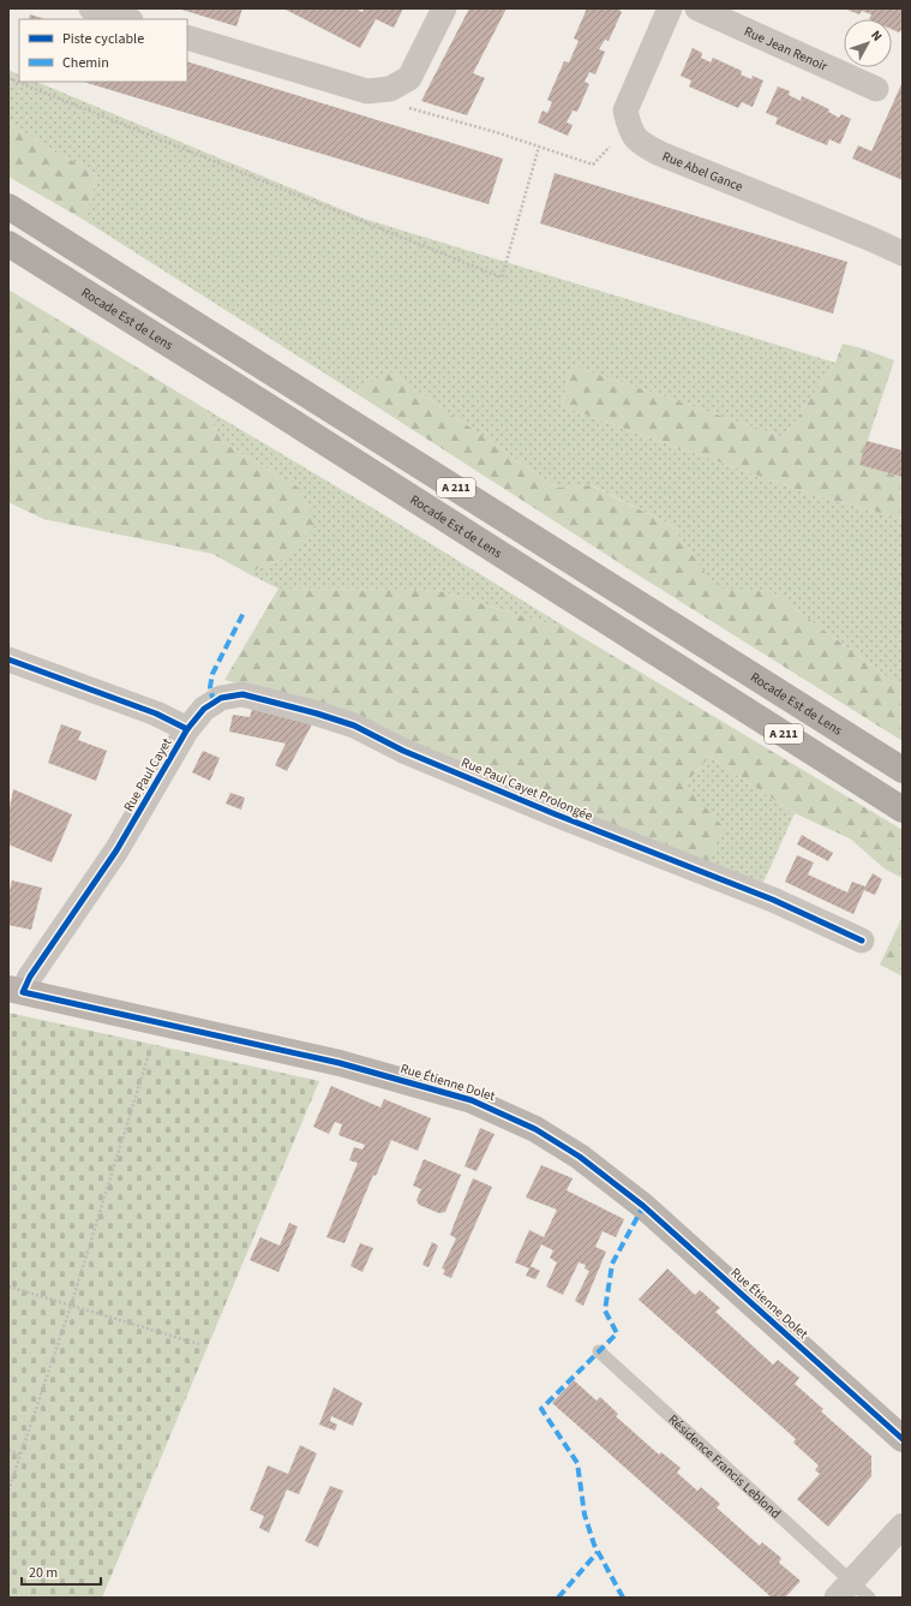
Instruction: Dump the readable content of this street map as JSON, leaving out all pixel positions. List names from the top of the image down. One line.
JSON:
{"streets":{"highway":["Rocade Est de Lens","A 211"],"street":["Rue Jean Renoir","Rue Abel Gance","Rue Paul Cayet","Rue Paul Cayet Prolongée","Rue Étienne Dolet"],"lane":["Résidence Francis Leblond"]},"crossings":[["Rue Paul Cayet","Rue Paul Cayet Prolongée"],["Rue Paul Cayet","Rue Étienne Dolet"]],"legend":["Piste cyclable","Chemin"],"scale_bar":"20 m","north":"top right"}
